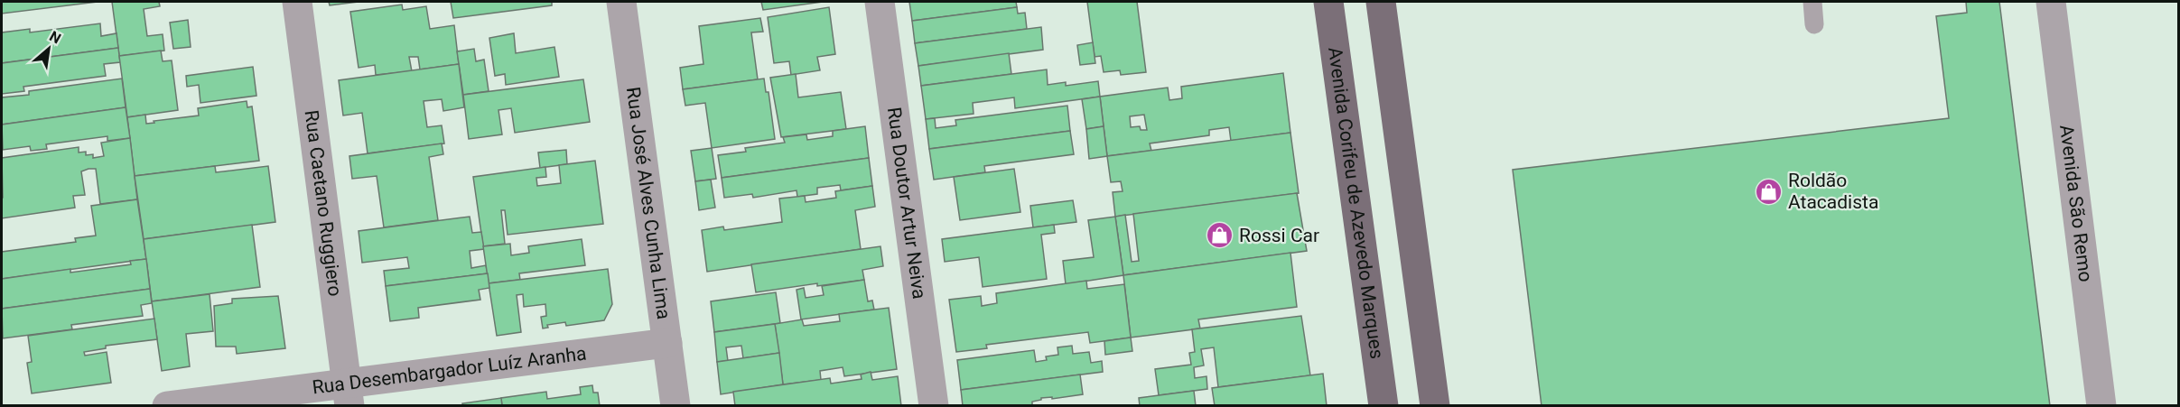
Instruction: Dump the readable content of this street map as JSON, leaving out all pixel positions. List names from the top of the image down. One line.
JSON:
{"streets":{"main road":["Avenida Corifeu de Azevedo Marques"],"street":["Rua Caetano Ruggiero","Rua José Alves Cunha Lima","Rua Doutor Artur Neiva","Avenida São Remo","Rua Desembargador Luíz Aranha"]},"crossings":[["Rua Caetano Ruggiero","Rua Desembargador Luíz Aranha"],["Rua José Alves Cunha Lima","Rua Desembargador Luíz Aranha"]],"places":{"shop":["Roldão Atacadista","Rossi Car"]},"north":"top right"}
